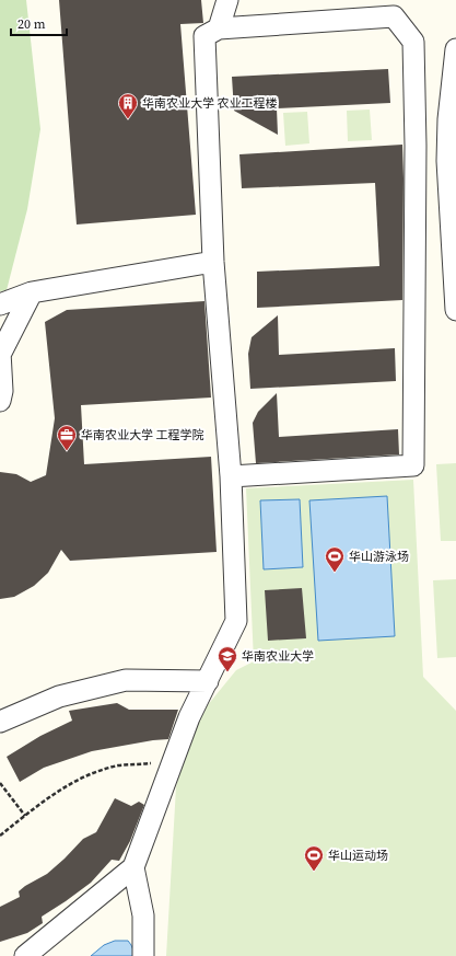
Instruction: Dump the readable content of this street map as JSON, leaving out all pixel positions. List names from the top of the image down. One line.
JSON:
{"places":{"building":["华南农业大学 农业工程楼"],"office":["华南农业大学 工程学院"],"sports":["华山游泳场","华山运动场"],"school or university":["华南农业大学"]},"scale_bar":"20 m"}
